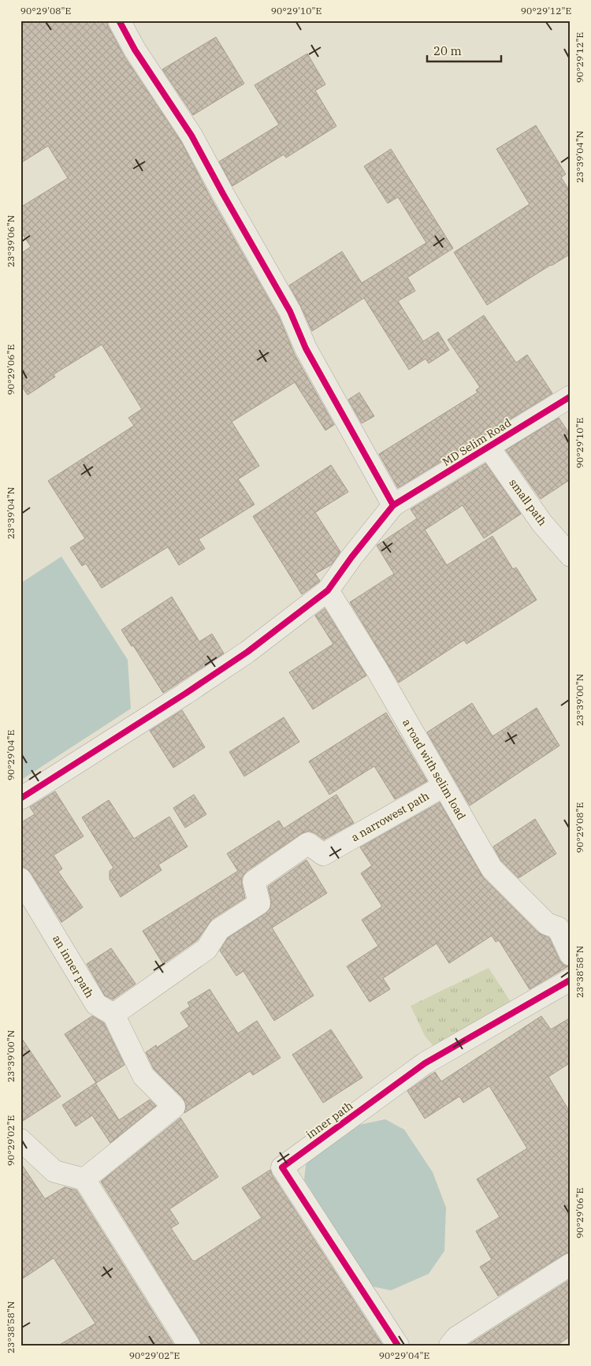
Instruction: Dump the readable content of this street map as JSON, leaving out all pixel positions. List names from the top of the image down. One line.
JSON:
{"streets":{"street":["MD Selim Road","small path","a road with selim load","a narrowest path","an inner path","inner path"]},"crossings":[["MD Selim Road","small path"],["MD Selim Road","a road with selim load"],["a road with selim load","a narrowest path"],["a narrowest path","an inner path"]],"scale_bar":"20 m","coordinates":["90°29'08\"E","90°29'10\"E","90°29'12\"E","23°39'04\"N","23°39'06\"N","90°29'06\"E","23°39'00\"N","90°29'04\"E","23°38'58\"N","90°29'02\"E"]}
